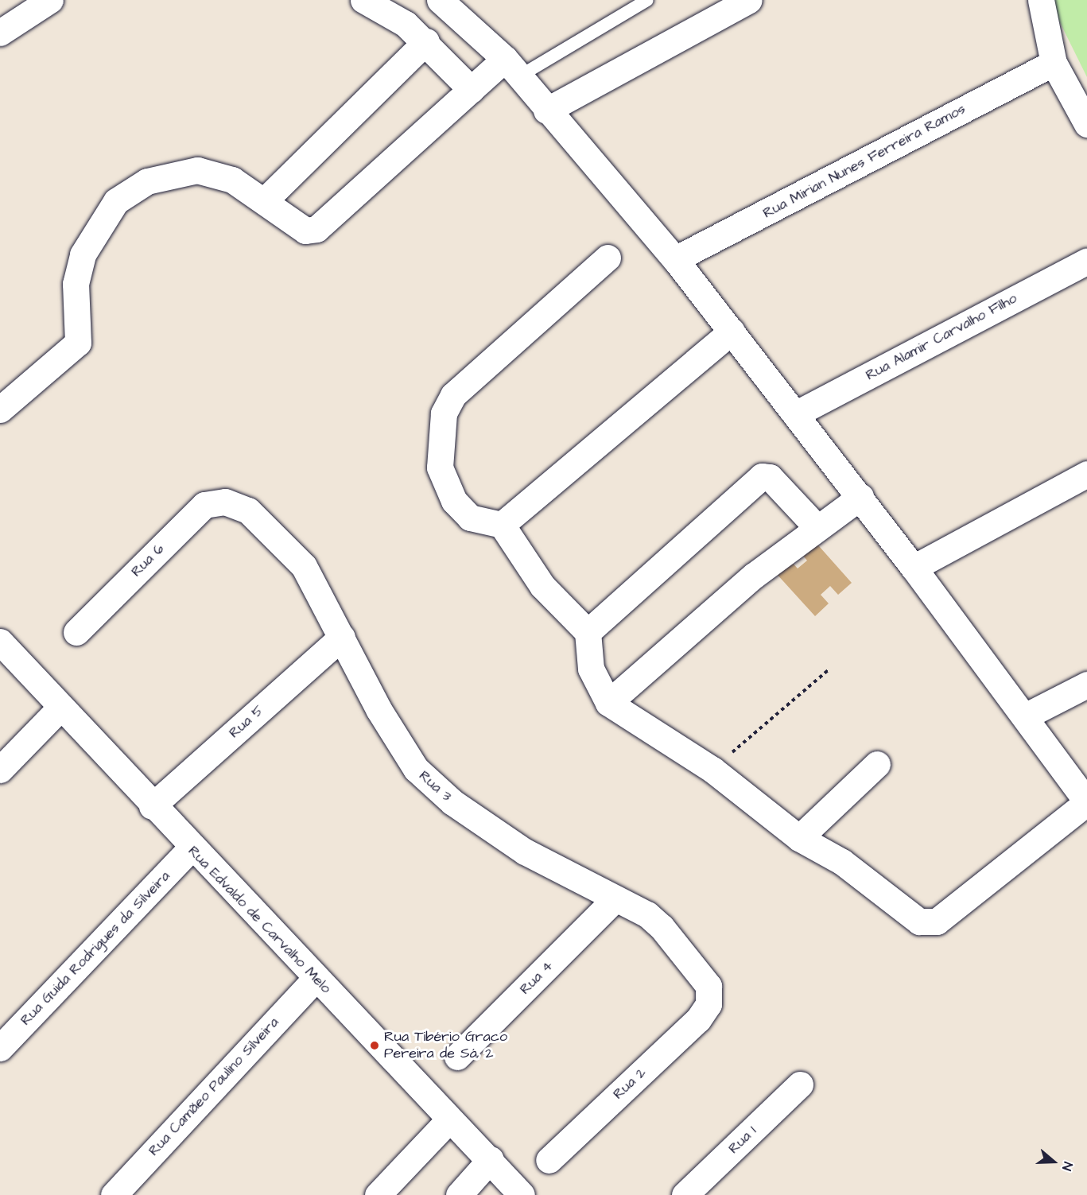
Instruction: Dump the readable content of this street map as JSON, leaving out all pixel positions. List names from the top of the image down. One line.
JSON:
{"streets":{"street":["Rua Mirian Nunes Ferreira Ramos","Rua Alamir Carvalho Filho","Rua 6","Rua 5","Rua 3","Rua Edvaldo de Carvalho Melo","Rua Guida Rodrigues da Silveira","Rua 4","Rua 2","Rua Camãeo Paulino Silveira","Rua 1"]},"crossings":[["Rua 6","Rua 3"],["Rua 5","Rua 3"],["Rua 5","Rua Edvaldo de Carvalho Melo"],["Rua 3","Rua 4"],["Rua 3","Rua 2"],["Rua Edvaldo de Carvalho Melo","Rua Guida Rodrigues da Silveira"],["Rua Edvaldo de Carvalho Melo","Rua Camãeo Paulino Silveira"]],"places":["Rua Tibério Graco Pereira de Sá, 2"],"north":"right"}
